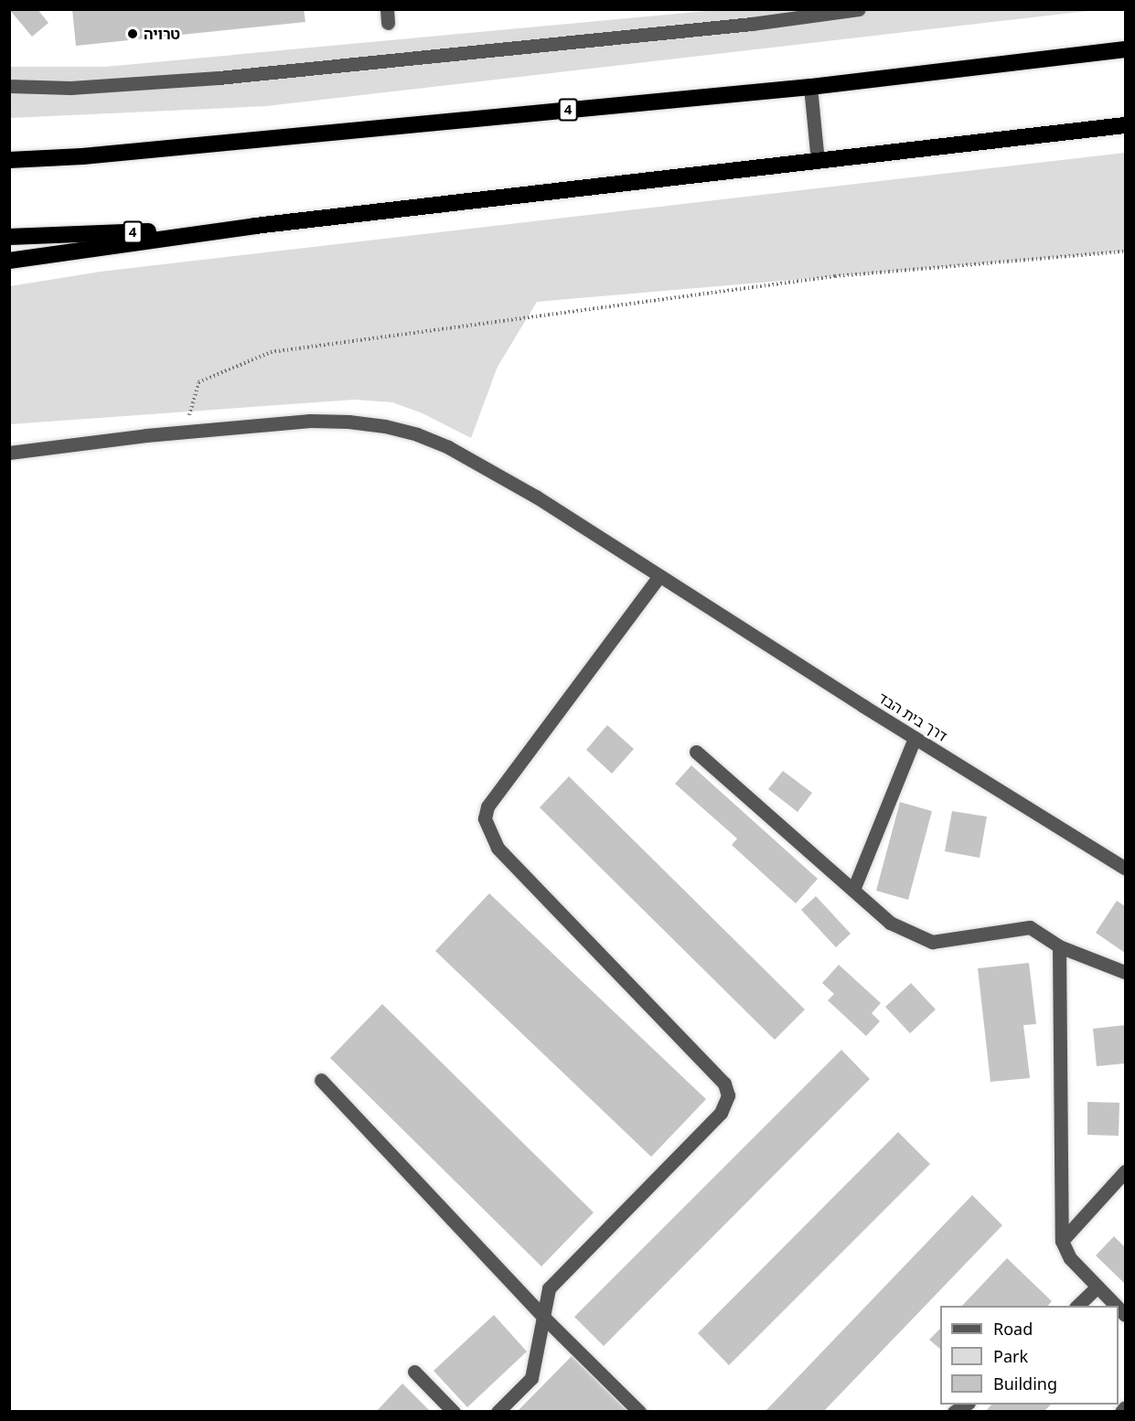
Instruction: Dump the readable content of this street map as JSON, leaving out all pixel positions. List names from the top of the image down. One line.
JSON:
{"streets":{"highway":["4"],"street":["דרך בית הבד"]},"places":["טרויה"],"legend":["Road","Park","Building"]}
